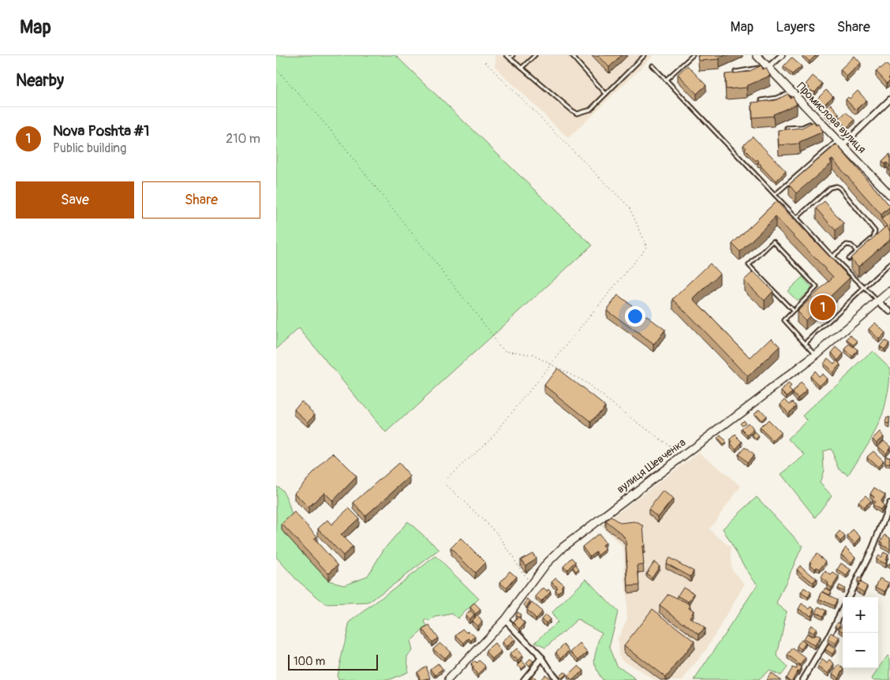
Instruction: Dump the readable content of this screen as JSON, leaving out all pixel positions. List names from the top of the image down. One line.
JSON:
{"streets":{"street":["Промислова вулиця","вулиця Шевченка"]},"scale_bar":"100 m","page":{"header":"Map","nav":["Map","Layers","Share"],"heading":"Nearby","list":[{"mark":"1","name":"Nova Poshta #1","note":"Public building","value":"210 m"}],"buttons":["Save","Share"],"pins":"1","map_buttons":["+","−"],"scale":"100 m"}}
